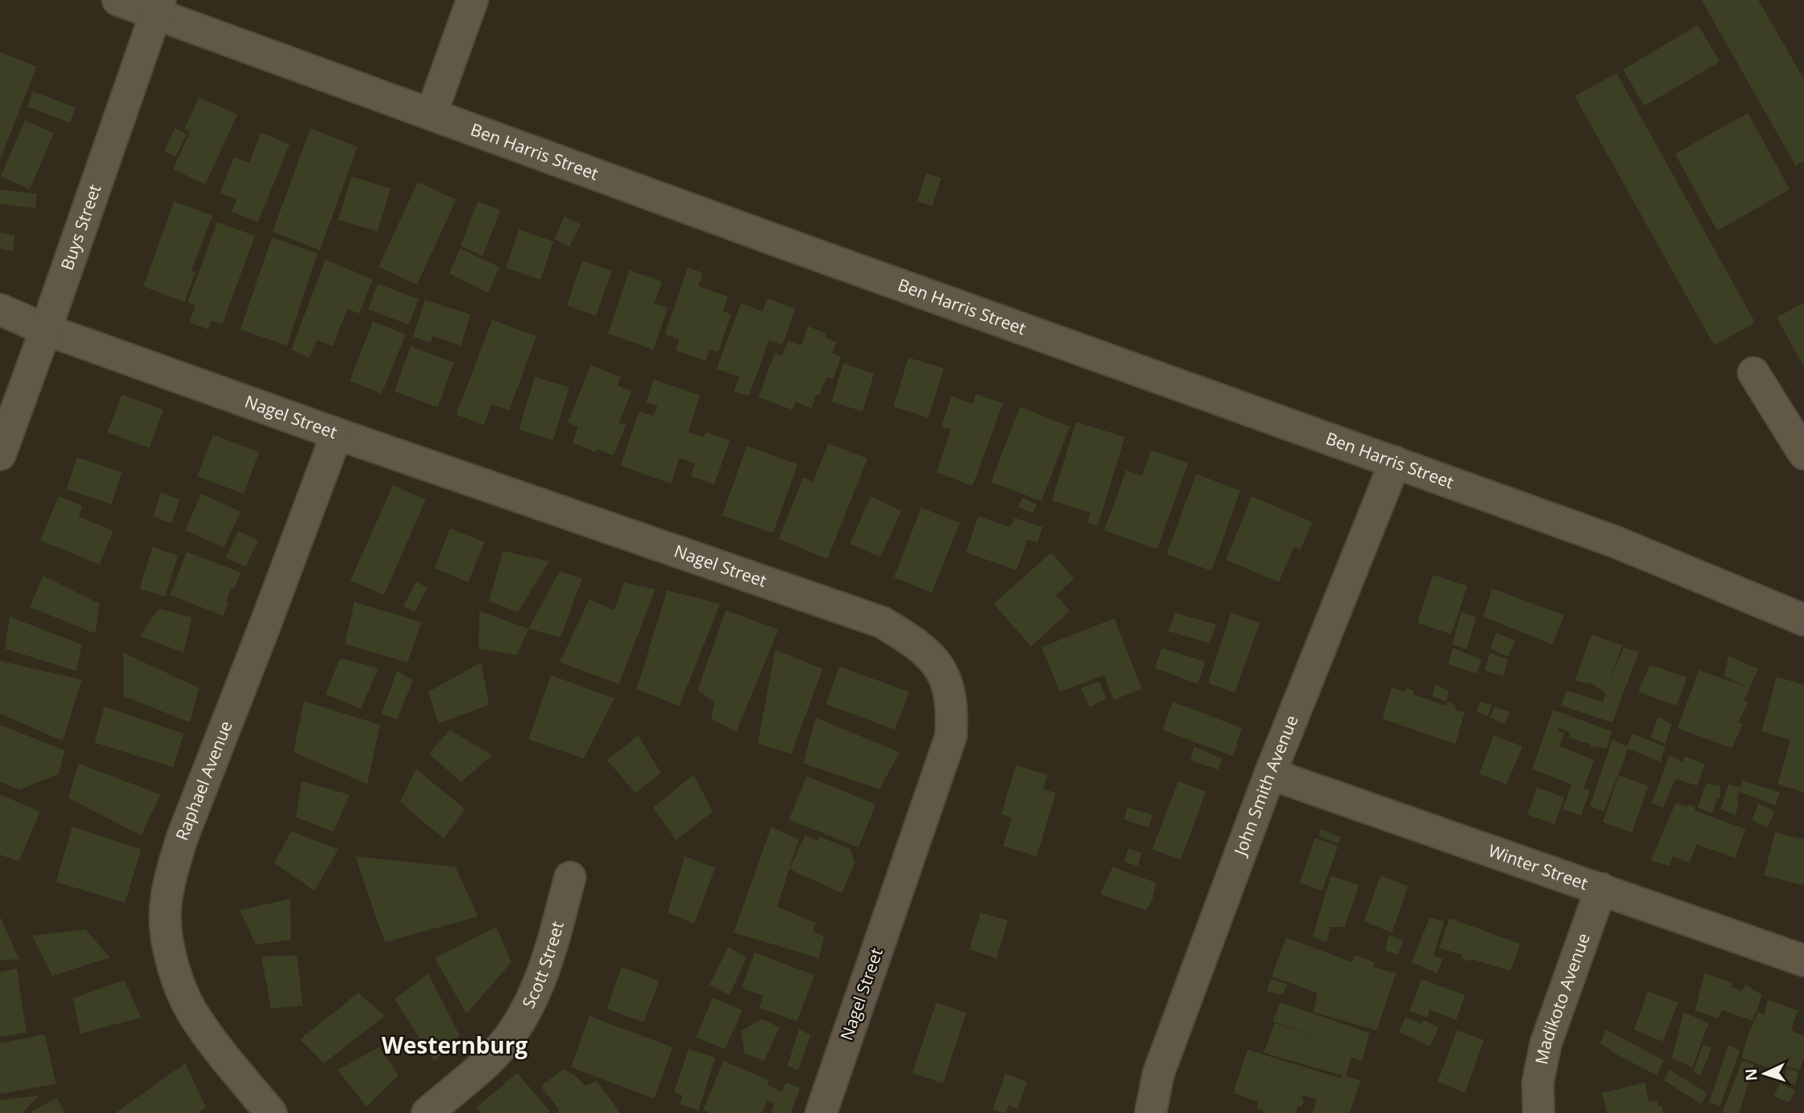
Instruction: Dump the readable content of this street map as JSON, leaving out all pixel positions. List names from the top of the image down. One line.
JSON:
{"streets":{"street":["Ben Harris Street","Buys Street","Nagel Street","Raphael Avenue","John Smith Avenue","Winter Street","Scott Street","Madikoto Avenue"]},"crossings":[["Ben Harris Street","Buys Street"],["Ben Harris Street","John Smith Avenue"],["Buys Street","Nagel Street"],["Nagel Street","Raphael Avenue"],["John Smith Avenue","Winter Street"],["Winter Street","Madikoto Avenue"]],"districts":["Westernburg"],"north":"left"}
